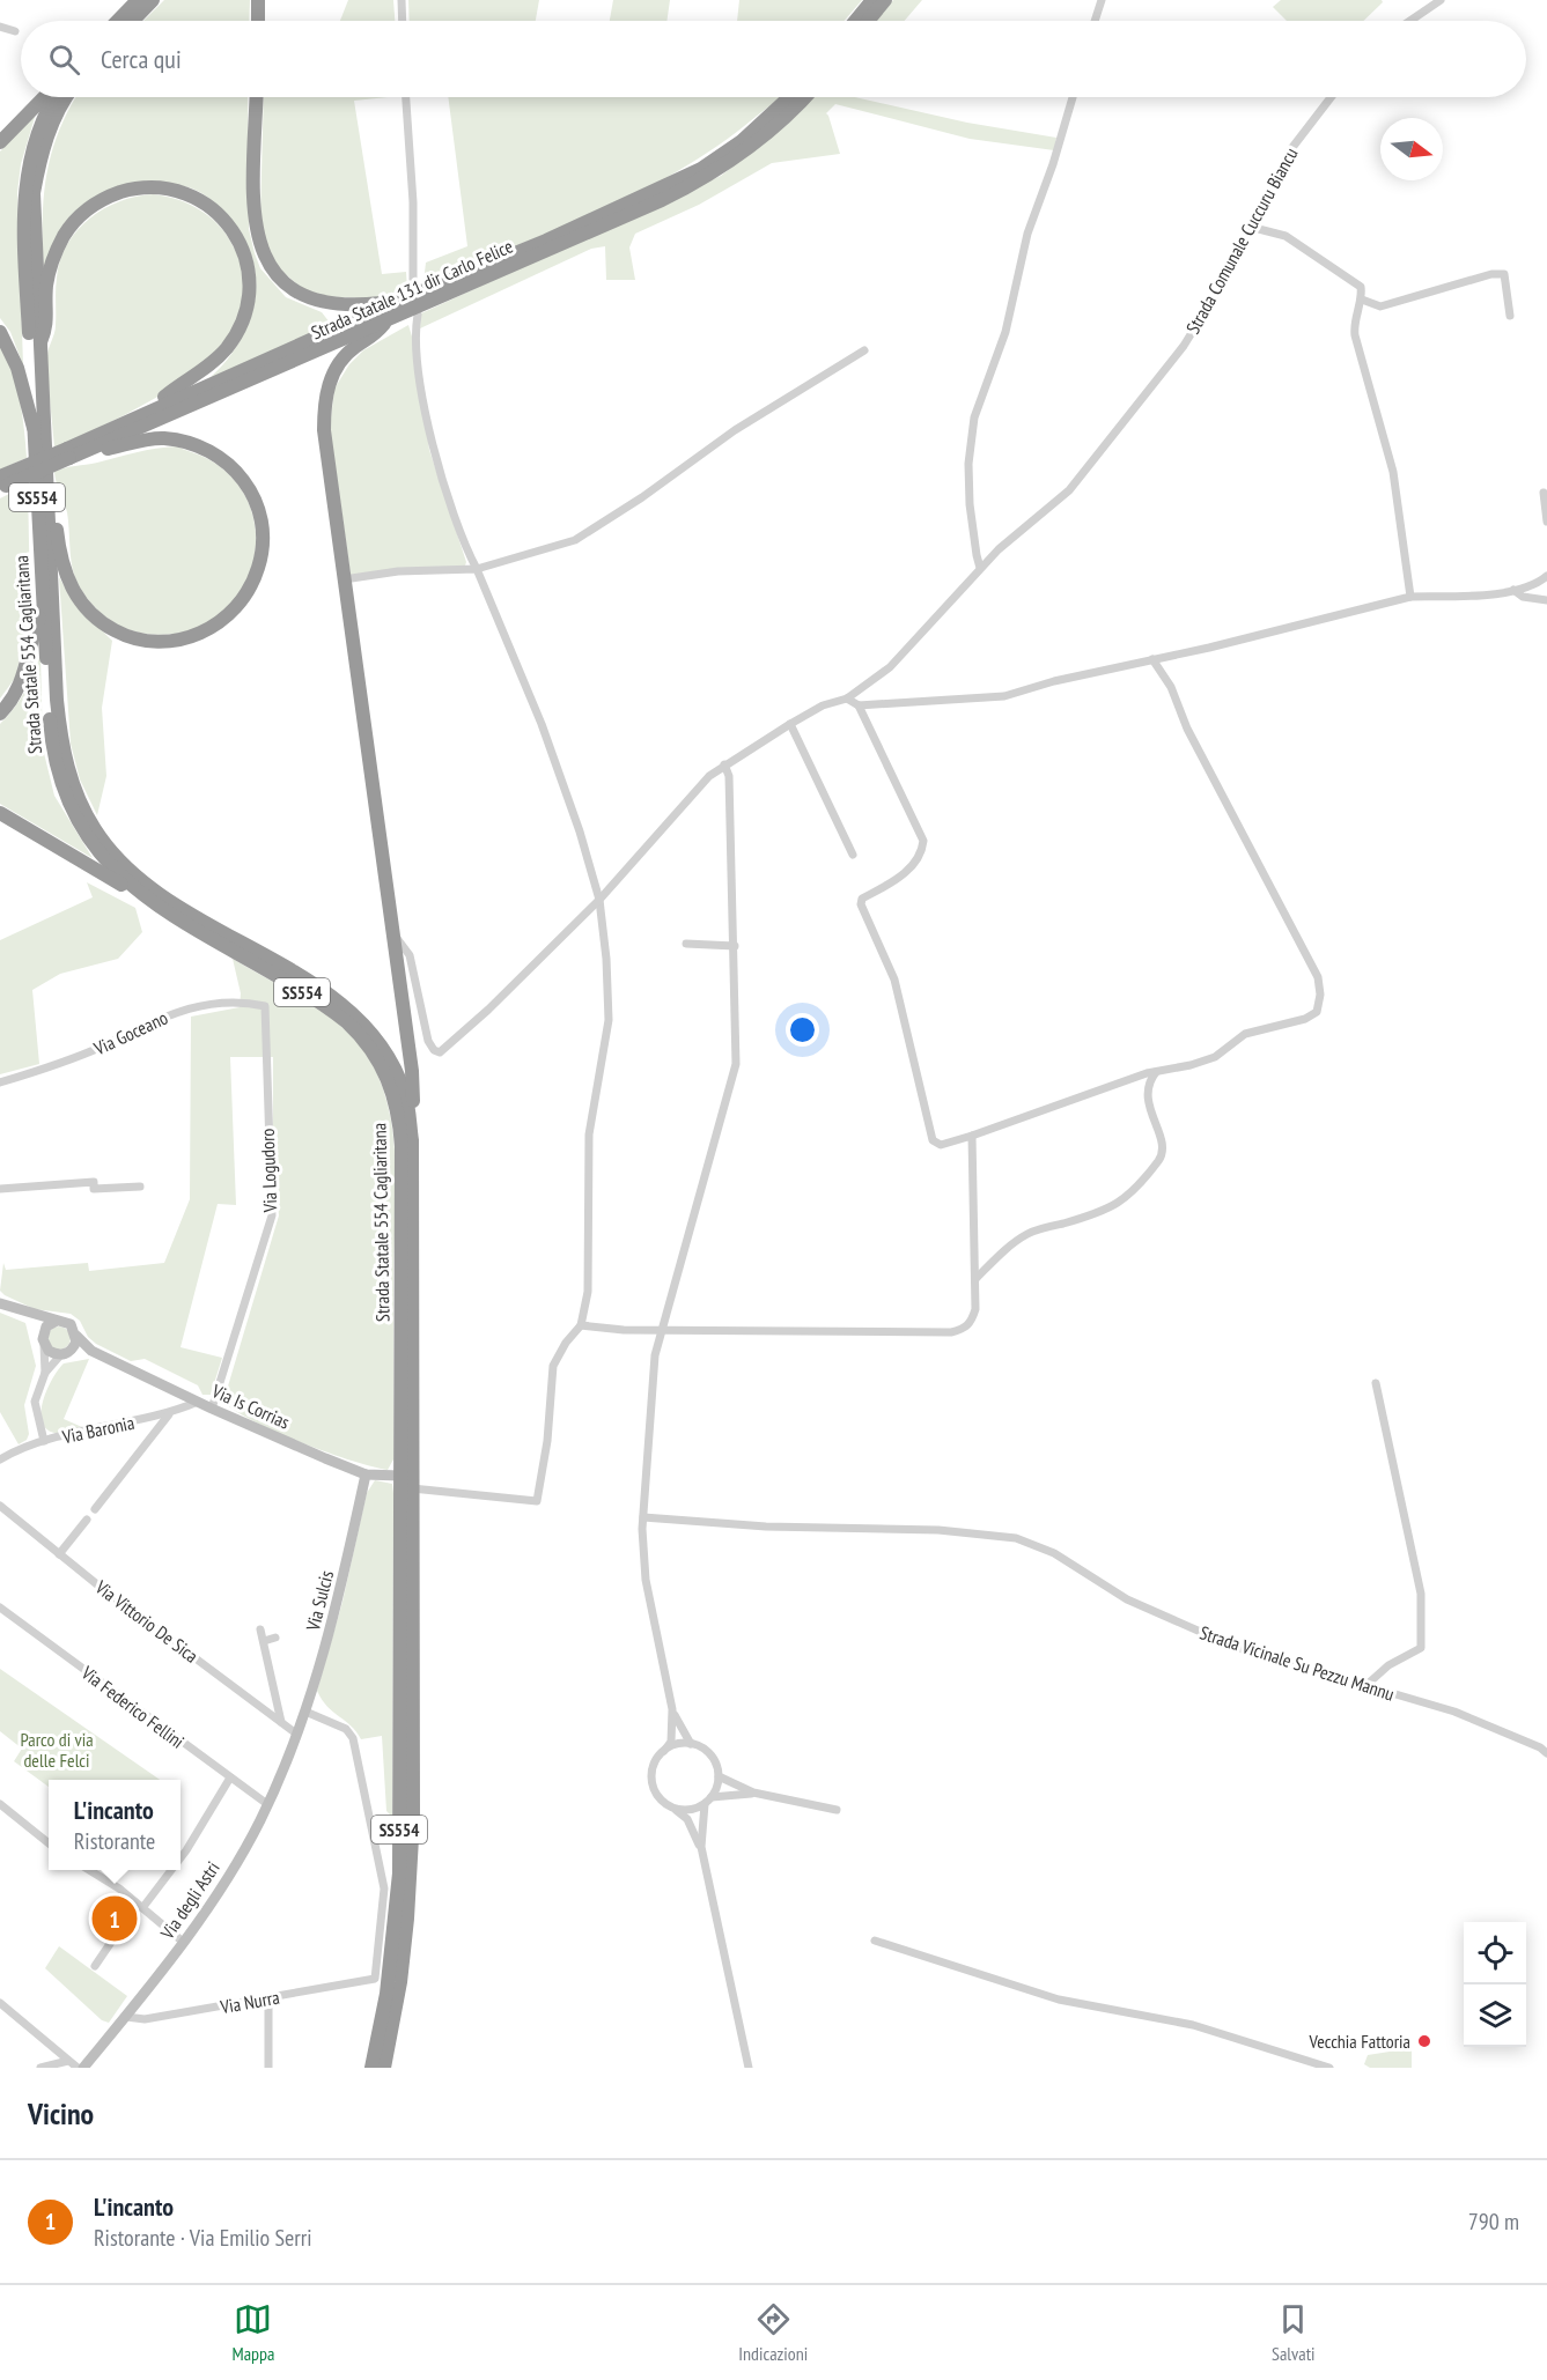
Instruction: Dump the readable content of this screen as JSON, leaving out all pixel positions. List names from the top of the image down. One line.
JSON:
{"streets":{"highway":["Strada Statale 131 dir Carlo Felice","SS554","Strada Statale 554 Cagliaritana"],"street":["Strada Comunale Cuccuru Biancu","Via Goceano","Via Logudoro","Via Is Corrias","Via Baronia","Via Sulcis","Via Vittorio De Sica","Strada Vicinale Su Pezzu Mannu","Via Federico Fellini","Via degli Astri","Via Nurra"]},"crossings":[["SS554","Strada Statale 554 Cagliaritana"],["Strada Statale 554 Cagliaritana","Via Is Corrias"],["Via Goceano","Via Logudoro"],["Via Logudoro","Via Is Corrias"],["Via Is Corrias","Via Baronia"],["Via Is Corrias","Via Sulcis"],["Via Sulcis","Via Vittorio De Sica"],["Via Sulcis","Via degli Astri"],["Via Sulcis","Via Nurra"],["Via Vittorio De Sica","Via degli Astri"],["Via Federico Fellini","Via degli Astri"],["Via degli Astri","Via Nurra"]],"parks":["Parco di via delle Felci"],"places":["Vecchia Fattoria"],"north":"right","page":{"search":"Cerca qui","popup":["L'incanto","Ristorante"],"pins":"1","heading":"Vicino","list":[{"mark":"1","name":"L'incanto","note":"Ristorante · Via Emilio Serri","value":"790 m"}],"nav":["Mappa","Indicazioni","Salvati"]}}
